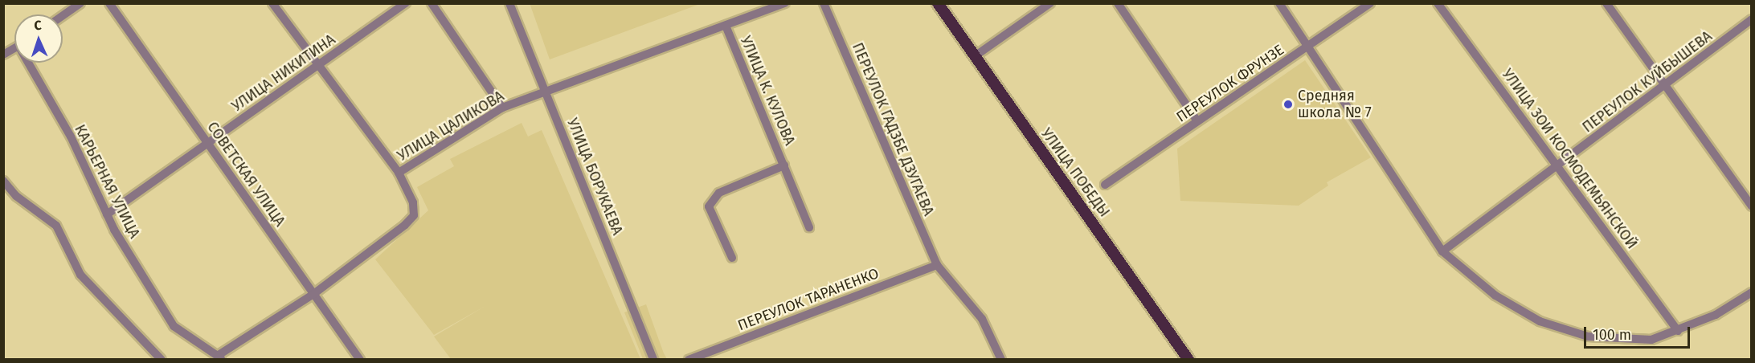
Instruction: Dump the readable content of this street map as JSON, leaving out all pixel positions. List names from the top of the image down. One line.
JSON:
{"streets":{"main road":["УЛИЦА ПОБЕДЫ"],"street":["УЛИЦА НИКИТИНА","ПЕРЕУЛОК КУЙБЫШЕВА","ПЕРЕУЛОК ФРУНЗЕ","УЛИЦА К. КУЛОВА","УЛИЦА ЦАЛИКОВА","ПЕРЕУЛОК ГАДЗБЕ ДЗУГАЕВА","УЛИЦА ЗОИ КОСМОДЕМЬЯНСКОЙ","СОВЕТСКАЯ УЛИЦА","УЛИЦА БОРУКАЕВА","КАРЬЕРНАЯ УЛИЦА","ПЕРЕУЛОК ТАРАНЕНКО"]},"crossings":[["УЛИЦА НИКИТИНА","СОВЕТСКАЯ УЛИЦА"],["УЛИЦА НИКИТИНА","КАРЬЕРНАЯ УЛИЦА"],["ПЕРЕУЛОК КУЙБЫШЕВА","УЛИЦА ЗОИ КОСМОДЕМЬЯНСКОЙ"],["УЛИЦА К. КУЛОВА","УЛИЦА ЦАЛИКОВА"],["УЛИЦА ЦАЛИКОВА","СОВЕТСКАЯ УЛИЦА"],["УЛИЦА ЦАЛИКОВА","УЛИЦА БОРУКАЕВА"],["УЛИЦА ЦАЛИКОВА","КАРЬЕРНАЯ УЛИЦА"],["ПЕРЕУЛОК ГАДЗБЕ ДЗУГАЕВА","ПЕРЕУЛОК ТАРАНЕНКО"]],"places":["Средняя школа № 7"],"scale_bar":"100 m","north":"top"}
